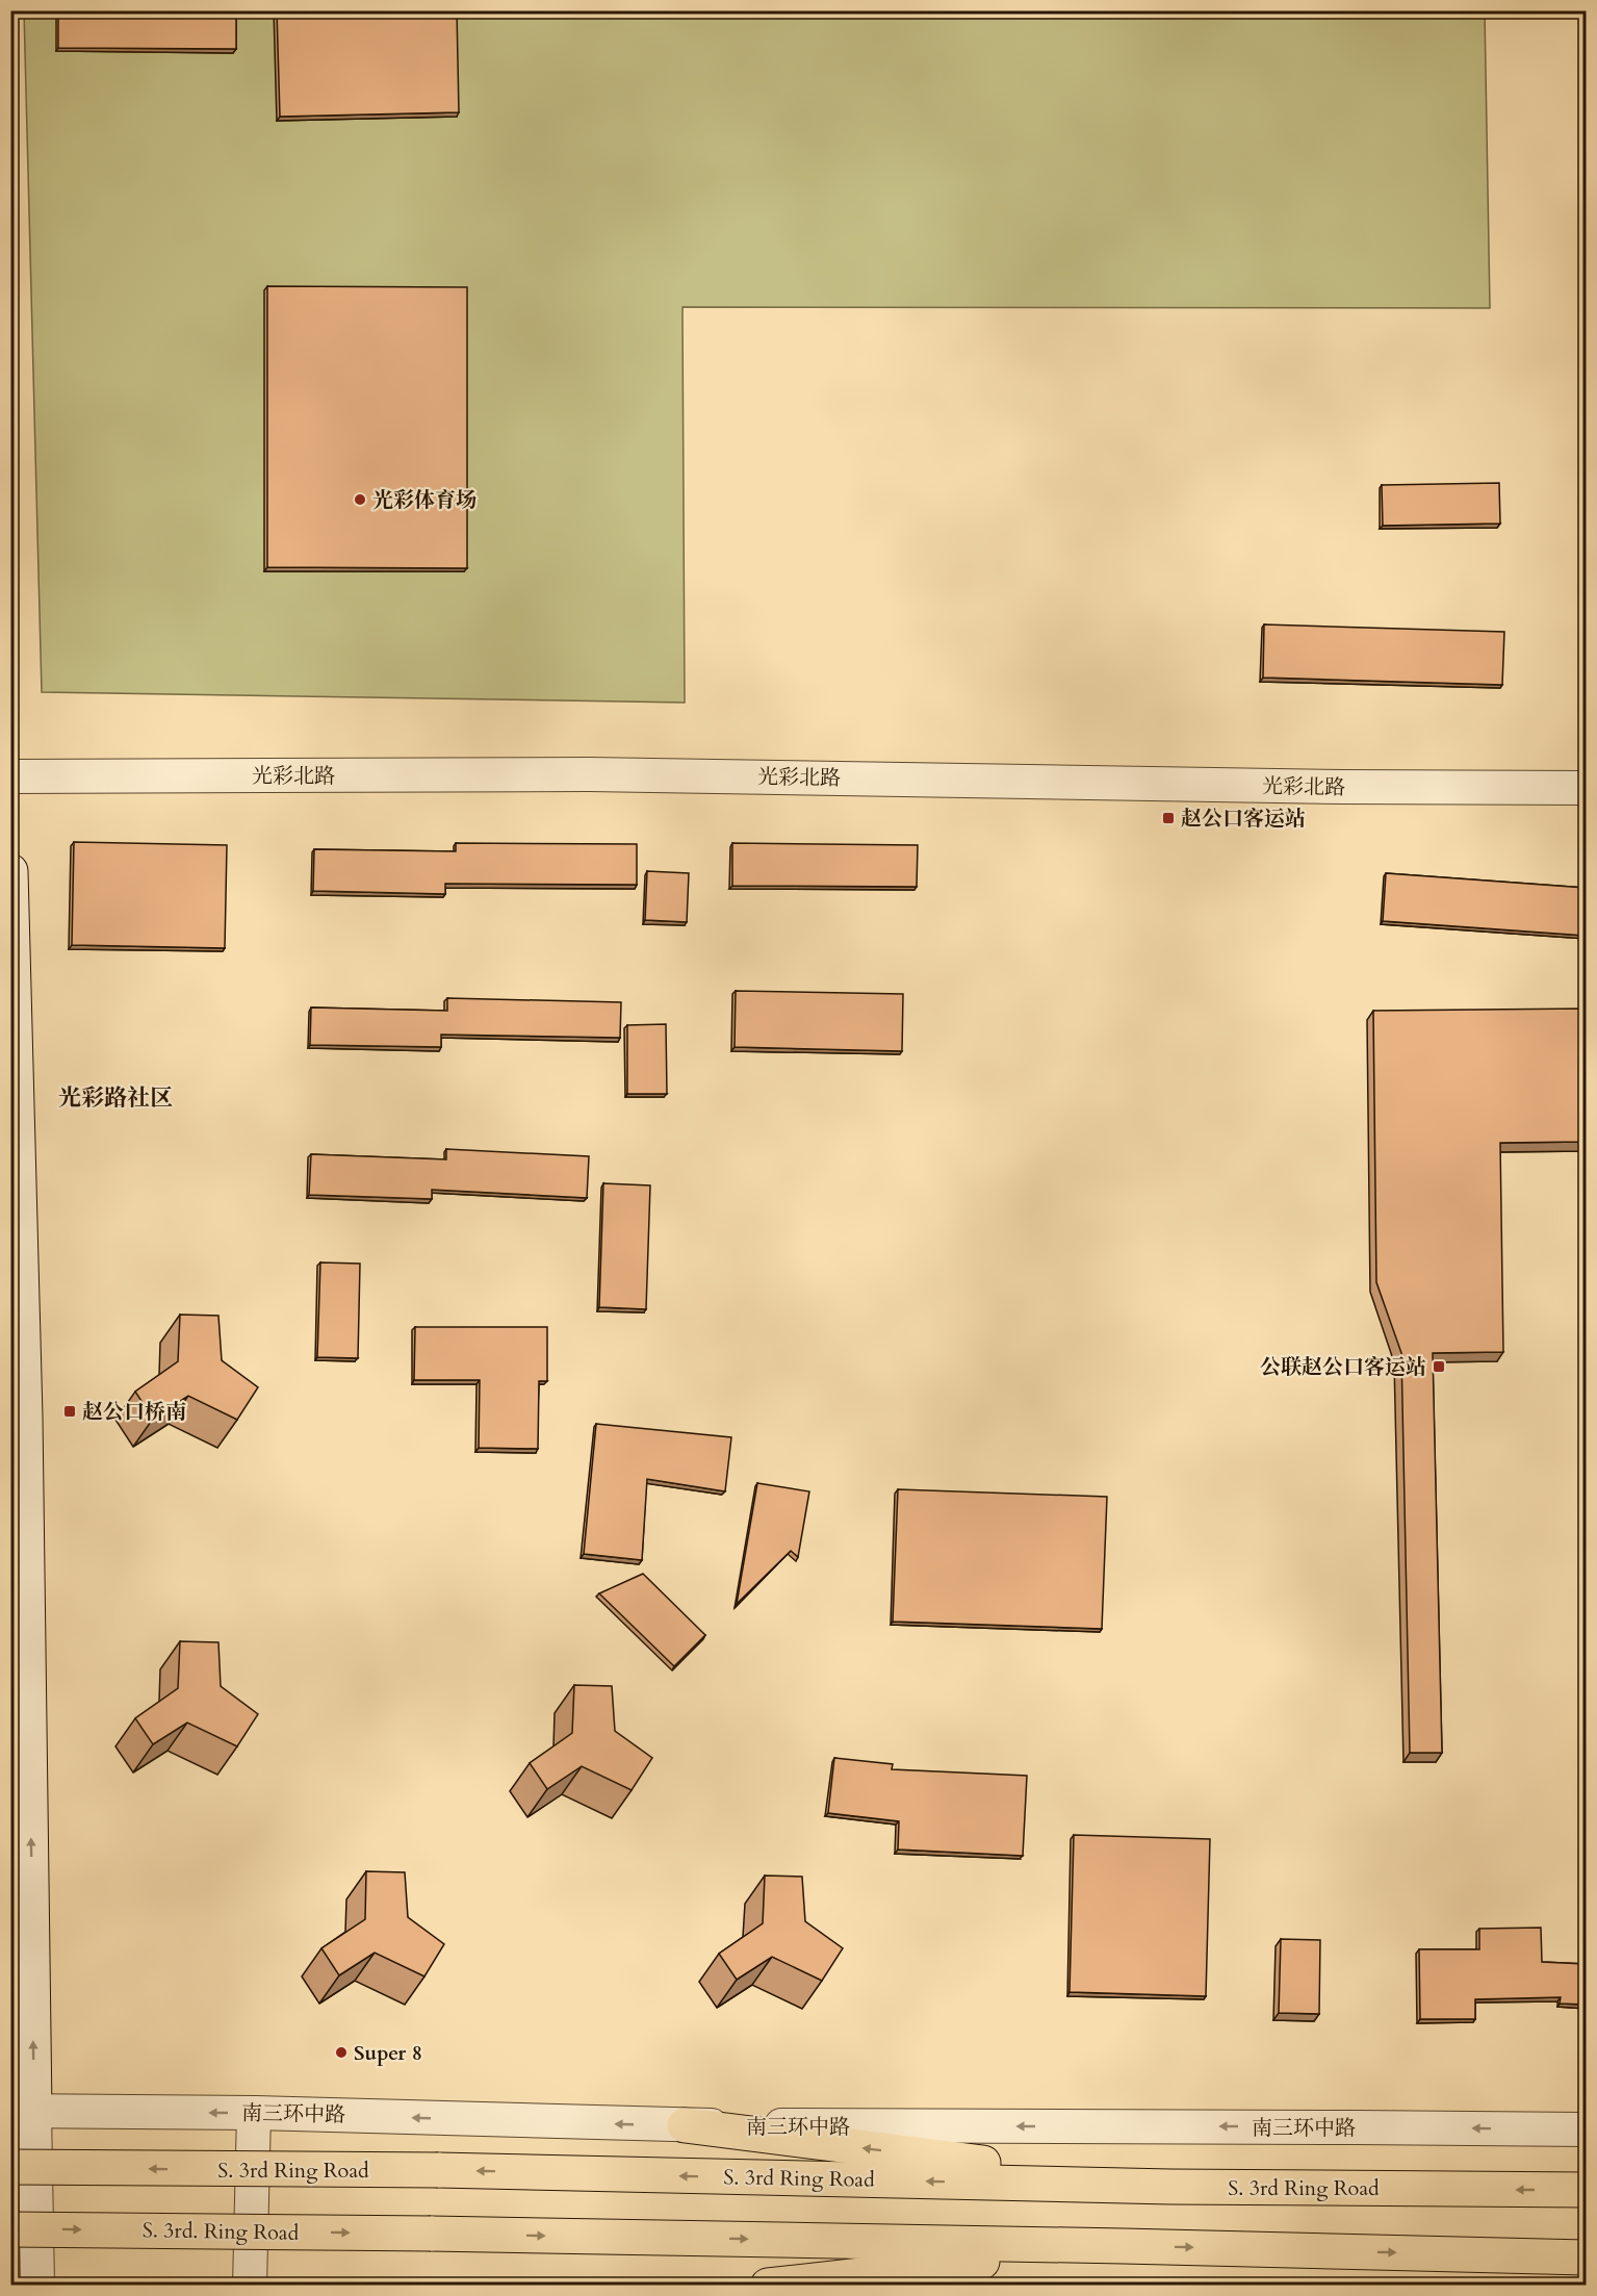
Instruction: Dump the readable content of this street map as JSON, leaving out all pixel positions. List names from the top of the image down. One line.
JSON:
{"streets":{"highway":["S. 3rd Ring Road","S. 3rd. Ring Road"],"street":["光彩北路","南三环中路"]},"one_way":["南三环中路"],"districts":["光彩路社区"],"places":{"other":["光彩体育场","Super 8"],"transit":["赵公口客运站","公联赵公口客运站","赵公口桥南"]}}
